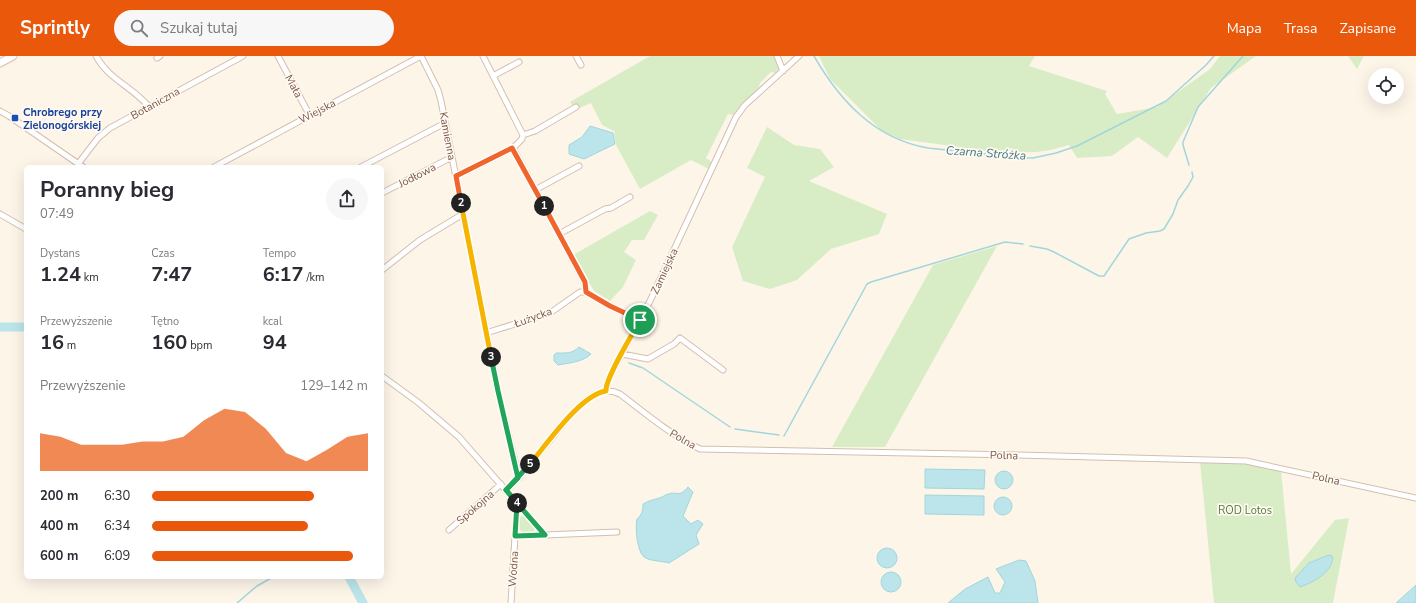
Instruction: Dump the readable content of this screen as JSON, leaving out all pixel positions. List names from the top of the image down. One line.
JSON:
{"streets":{"street":["Mała","Botaniczna","Wiejska","Kamienna","Jodłowa","Zamiejska","Łużycka","Polna","Spokojna","Wodna"]},"crossings":[["Mała","Wiejska"],["Wiejska","Kamienna"],["Kamienna","Jodłowa"],["Kamienna","Łużycka"],["Zamiejska","Polna"]],"water":["Czarna Stróżka"],"parks":["ROD Lotos"],"places":{"transit":["Chrobrego przy Zielonogórskiej"]},"page":{"header":"Sprintly","search":"Szukaj tutaj","nav":["Mapa","Trasa","Zapisane"],"heading":["Poranny bieg","07:49"],"pins":["2","1","3","5","4"],"stats":[["Dystans","1.24 km"],["Czas","7:47"],["Tempo","6:17 /km"],["Przewyższenie","16 m"],["Tętno","160 bpm"],["kcal","94"]],"chart":["Przewyższenie","129–142 m"],"list":[{"name":"200 m","note":"6:30"},{"name":"400 m","note":"6:34"},{"name":"600 m","note":"6:09"}]}}
